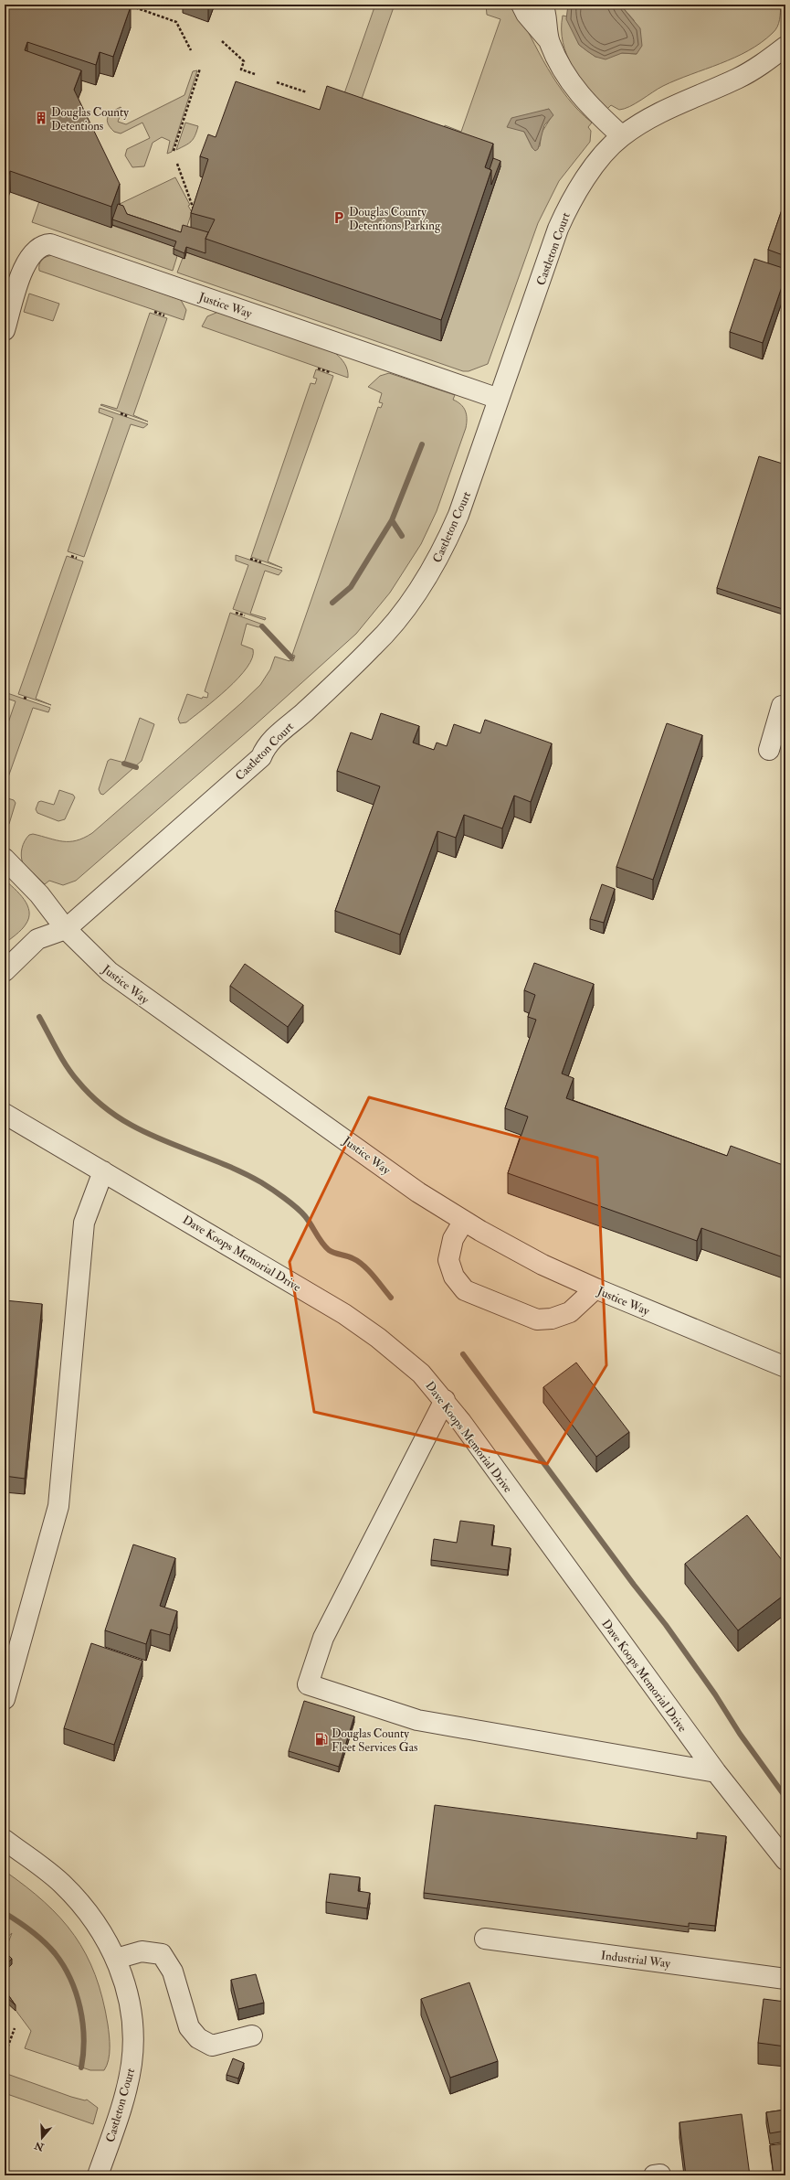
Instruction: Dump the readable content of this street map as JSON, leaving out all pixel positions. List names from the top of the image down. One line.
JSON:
{"streets":{"street":["Castleton Court","Justice Way","Dave Koops Memorial Drive","Industrial Way"]},"crossings":[["Castleton Court","Justice Way"]],"places":{"building":["Douglas County Detentions"],"parking":["Douglas County Detentions Parking"],"fuel station":["Douglas County Fleet Services Gas"]},"north":"bottom"}
